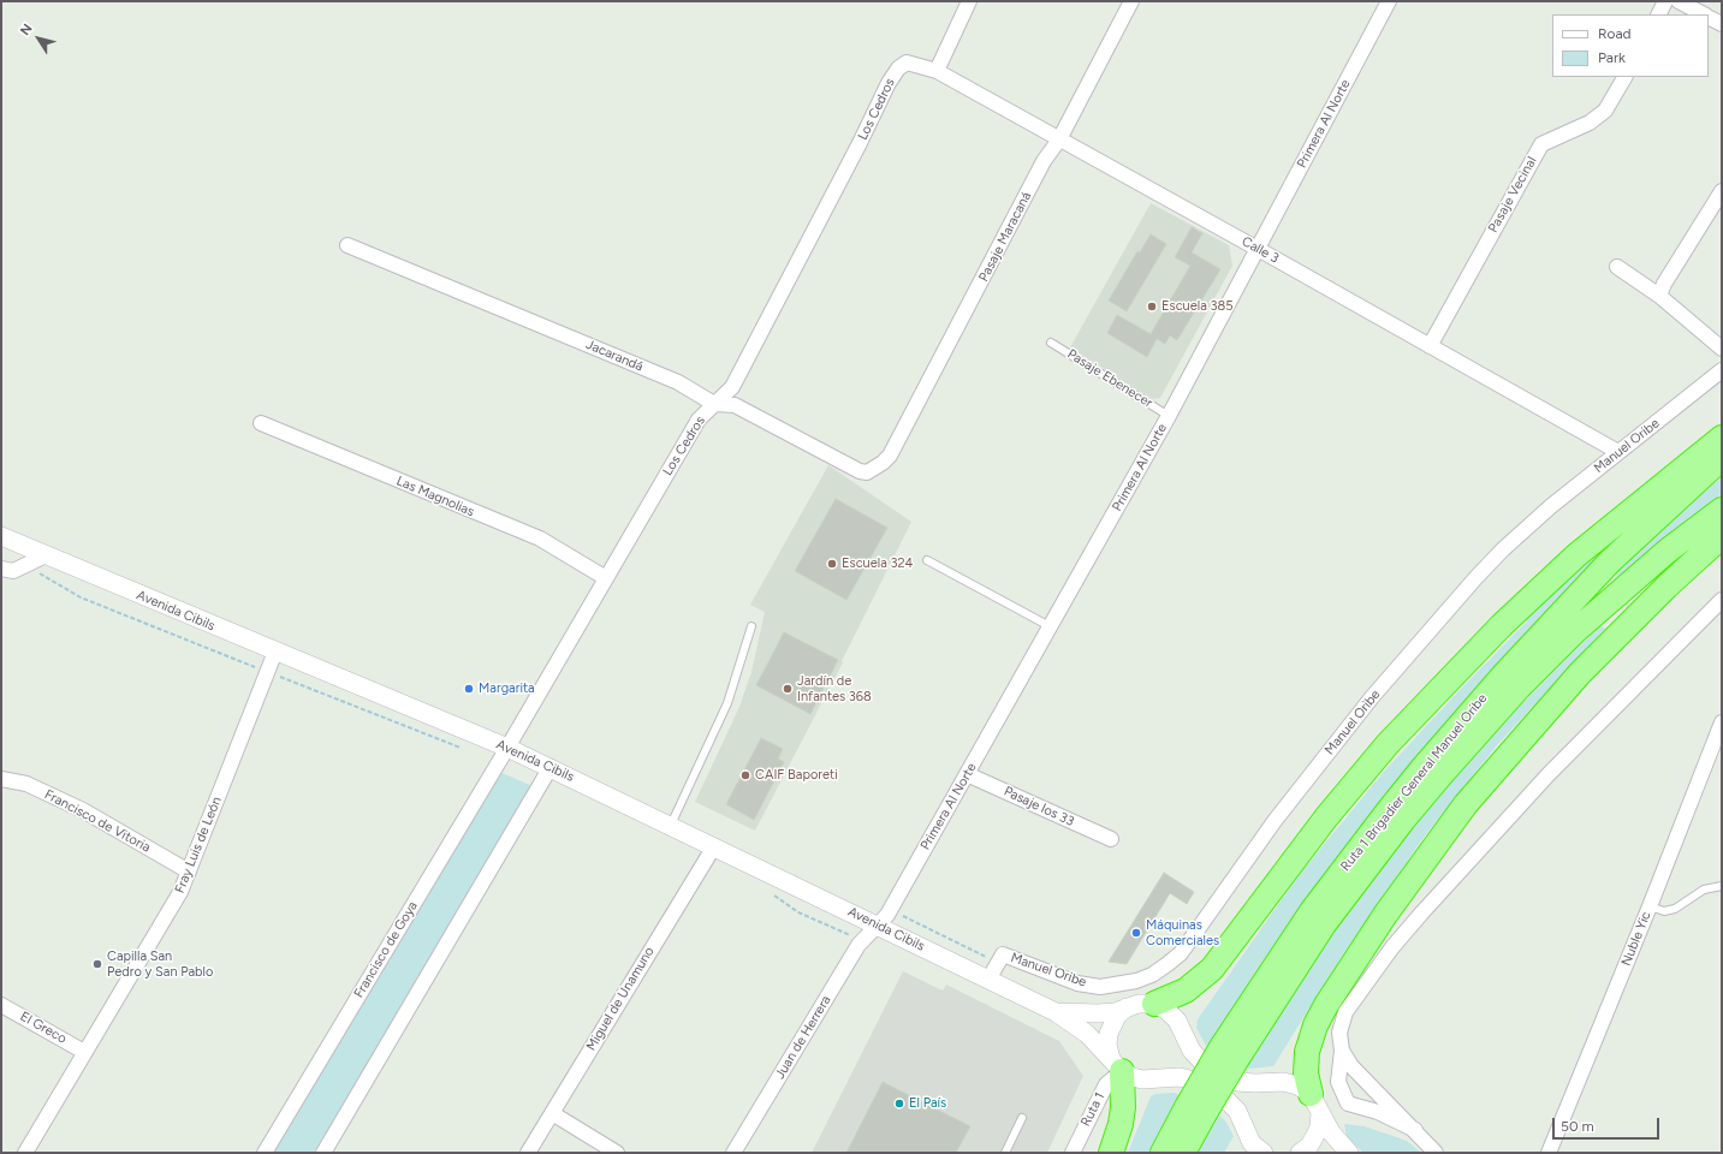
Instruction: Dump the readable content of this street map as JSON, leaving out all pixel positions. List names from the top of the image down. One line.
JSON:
{"streets":{"highway":["Ruta 1 Brigadier General Manuel Oribe"],"street":["Los Cedros","Primera Al Norte","Pasaje Vecinal","Pasaje Maracaná","Calle 3","Jacarandá","Manuel Oribe","Las Magnolias","Avenida Cibils","Pasaje los 33","Francisco de Vitoria","Fray Luis de León","Nuble Yic","Francisco de Goya","Miguel de Unamuno","El Greco","Juan de Herrera","Ruta 1"],"lane":["Pasaje Ebenecer"]},"crossings":[["Los Cedros","Calle 3"],["Los Cedros","Jacarandá"],["Los Cedros","Las Magnolias"],["Los Cedros","Avenida Cibils"],["Los Cedros","Francisco de Goya"],["Primera Al Norte","Calle 3"],["Primera Al Norte","Pasaje Ebenecer"],["Primera Al Norte","Avenida Cibils"],["Primera Al Norte","Pasaje los 33"],["Primera Al Norte","Juan de Herrera"],["Pasaje Vecinal","Calle 3"],["Pasaje Maracaná","Calle 3"],["Pasaje Maracaná","Jacarandá"],["Calle 3","Manuel Oribe"],["Manuel Oribe","Avenida Cibils"],["Avenida Cibils","Fray Luis de León"],["Avenida Cibils","Francisco de Goya"],["Avenida Cibils","Miguel de Unamuno"],["Avenida Cibils","Juan de Herrera"],["Avenida Cibils","Ruta 1"],["Francisco de Vitoria","Fray Luis de León"],["Fray Luis de León","El Greco"]],"places":["Escuela 385","Escuela 324","Margarita","Jardín de Infantes 368","CAIF Baporeti","Máquinas Comerciales","Capilla San Pedro y San Pablo","El País"],"legend":["Road","Park"],"scale_bar":"50 m","north":"top left"}
